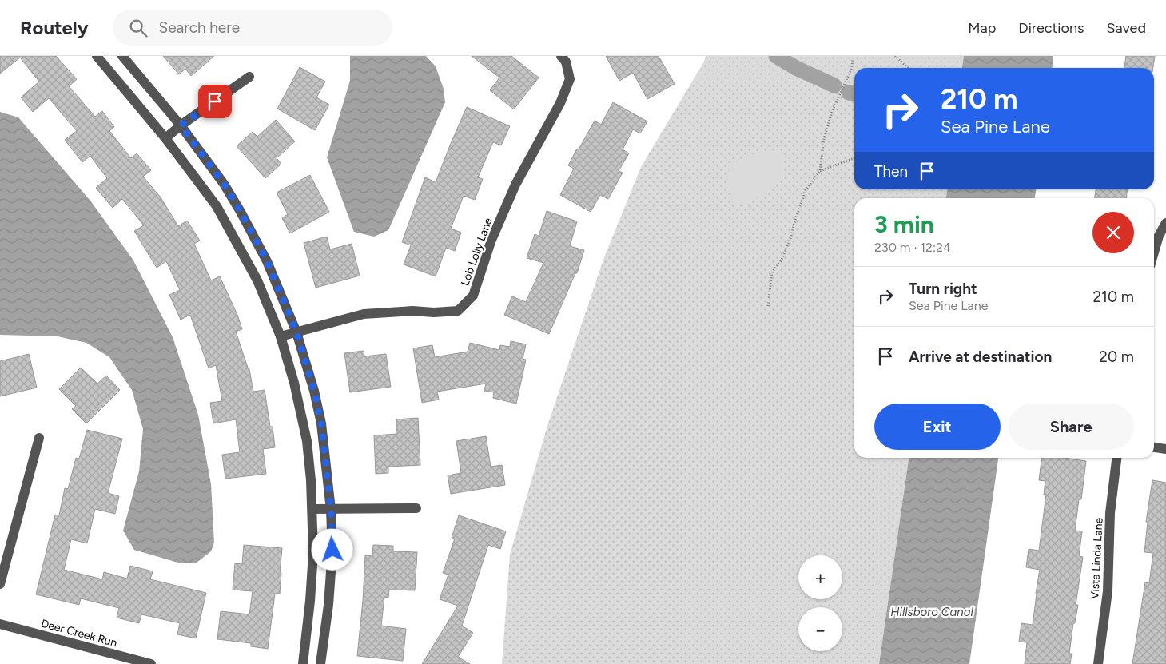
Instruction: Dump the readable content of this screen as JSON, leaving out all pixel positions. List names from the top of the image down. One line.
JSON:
{"streets":{"street":["Lob Lolly Lane","Vista Linda Lane","Deer Creek Run"]},"water":["Hillsboro Canal"],"page":{"header":"Routely","search":"Search here","nav":["Map","Directions","Saved"],"turn":["210 m","Sea Pine Lane"],"then":"Then","heading":["3 min","230 m · 12:24"],"list":[{"name":"Turn right","note":"Sea Pine Lane","value":"210 m"},{"name":"Arrive at destination","value":"20 m"}],"buttons":["Exit","Share"],"map_buttons":["+","−"]}}
